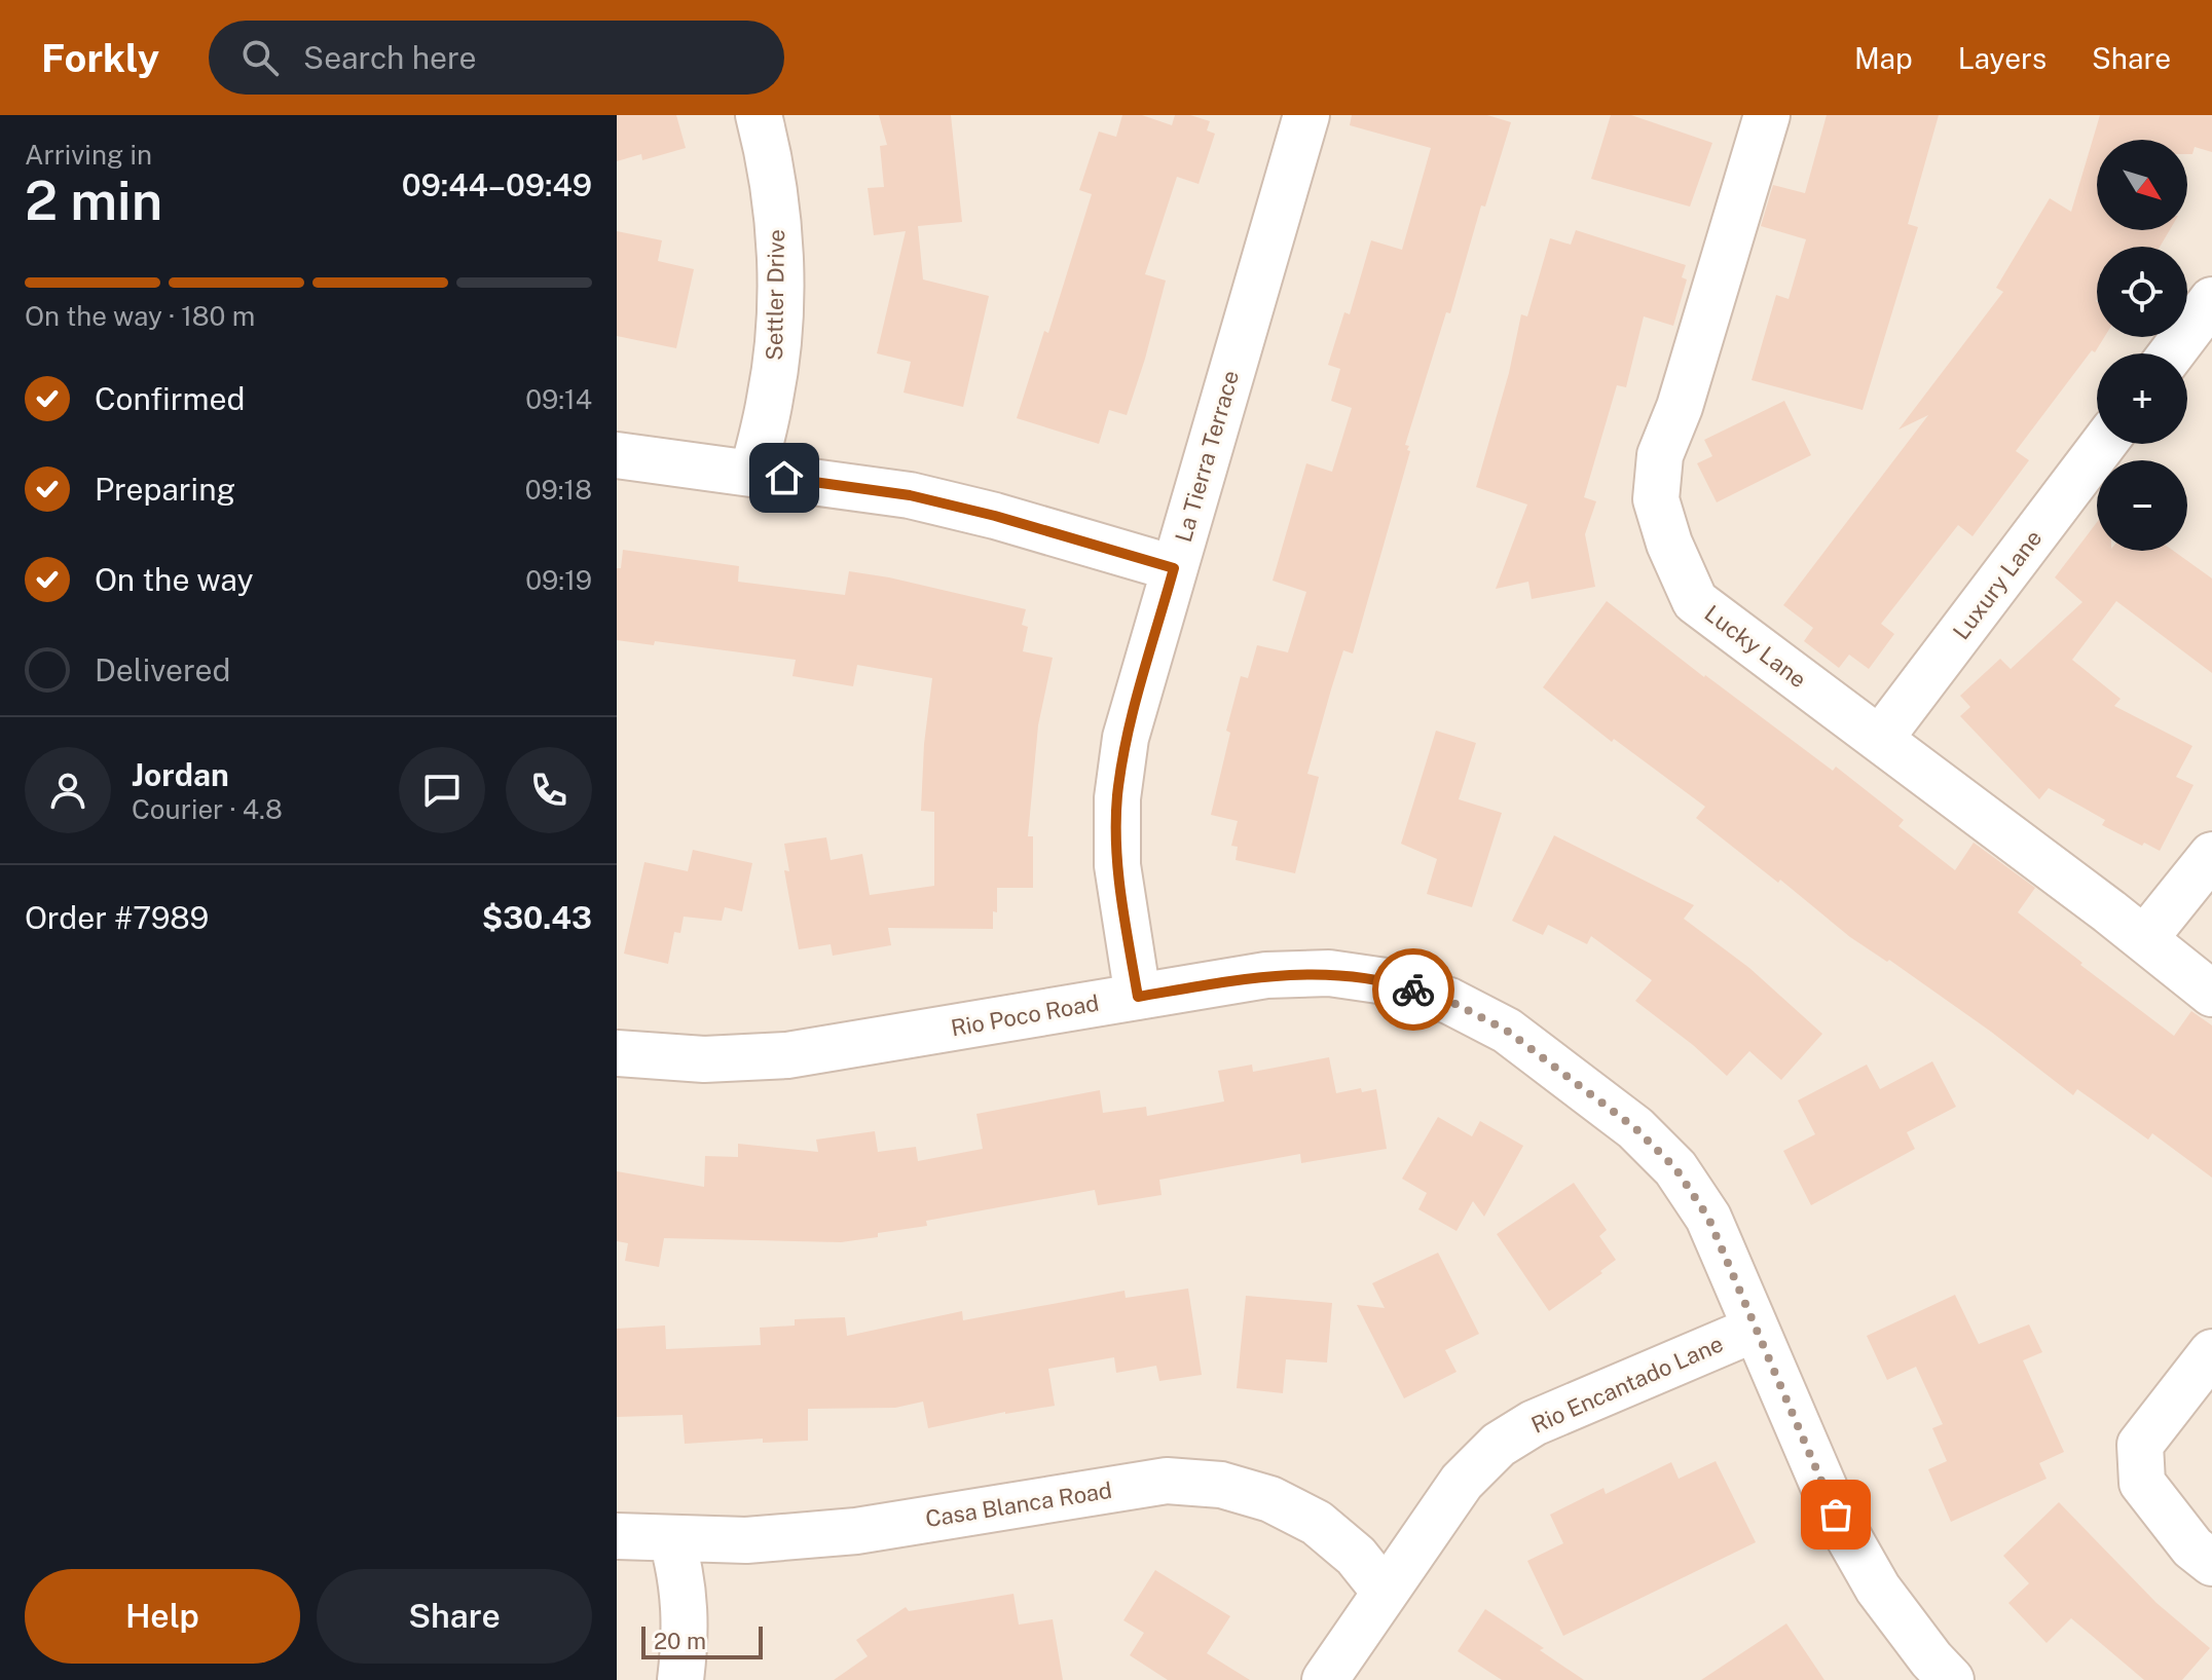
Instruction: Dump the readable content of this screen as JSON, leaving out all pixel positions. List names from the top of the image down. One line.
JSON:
{"streets":{"street":["Settler Drive","La Tierra Terrace","Luxury Lane","Lucky Lane","Rio Poco Road","Rio Encantado Lane","Casa Blanca Road"]},"crossings":[["La Tierra Terrace","Rio Poco Road"],["Luxury Lane","Lucky Lane"],["Rio Poco Road","Rio Encantado Lane"],["Rio Encantado Lane","Casa Blanca Road"]],"scale_bar":"20 m","north":"bottom right","page":{"header":"Forkly","search":"Search here","nav":["Map","Layers","Share"],"heading":["2 min","Arriving in","09:44–09:49"],"panel":["Jordan","Courier · 4.8","Order #7989","$30.43"],"map_buttons":["+","−"],"bar":"On the way · 180 m","list":[["Confirmed","09:14"],["Preparing","09:18"],["On the way","09:19"],"Delivered"],"buttons":["Help","Share"],"scale":"20 m"}}
